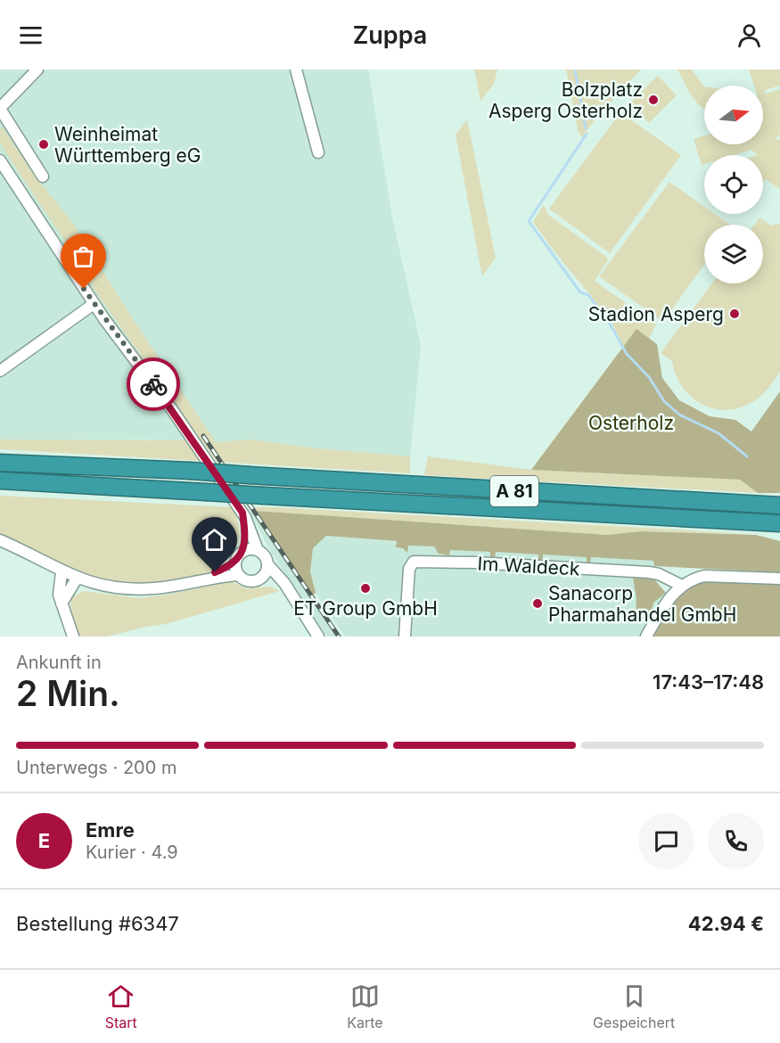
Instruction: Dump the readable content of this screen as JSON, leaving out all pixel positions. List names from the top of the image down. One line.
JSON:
{"streets":{"highway":["A 81"],"street":["Im Waldeck"]},"parks":["Osterholz"],"places":["Bolzplatz Asperg Osterholz","Weinheimat Württemberg eG","Stadion Asperg","ET Group GmbH","Sanacorp Pharmahandel GmbH"],"north":"right","page":{"header":"Zuppa","heading":["2 Min.","Ankunft in","17:43–17:48"],"panel":["Emre","Kurier · 4.9","Bestellung #6347","42.94 €"],"bar":"Unterwegs · 200 m","round":"E","tabs":["Start","Karte","Gespeichert"]}}
